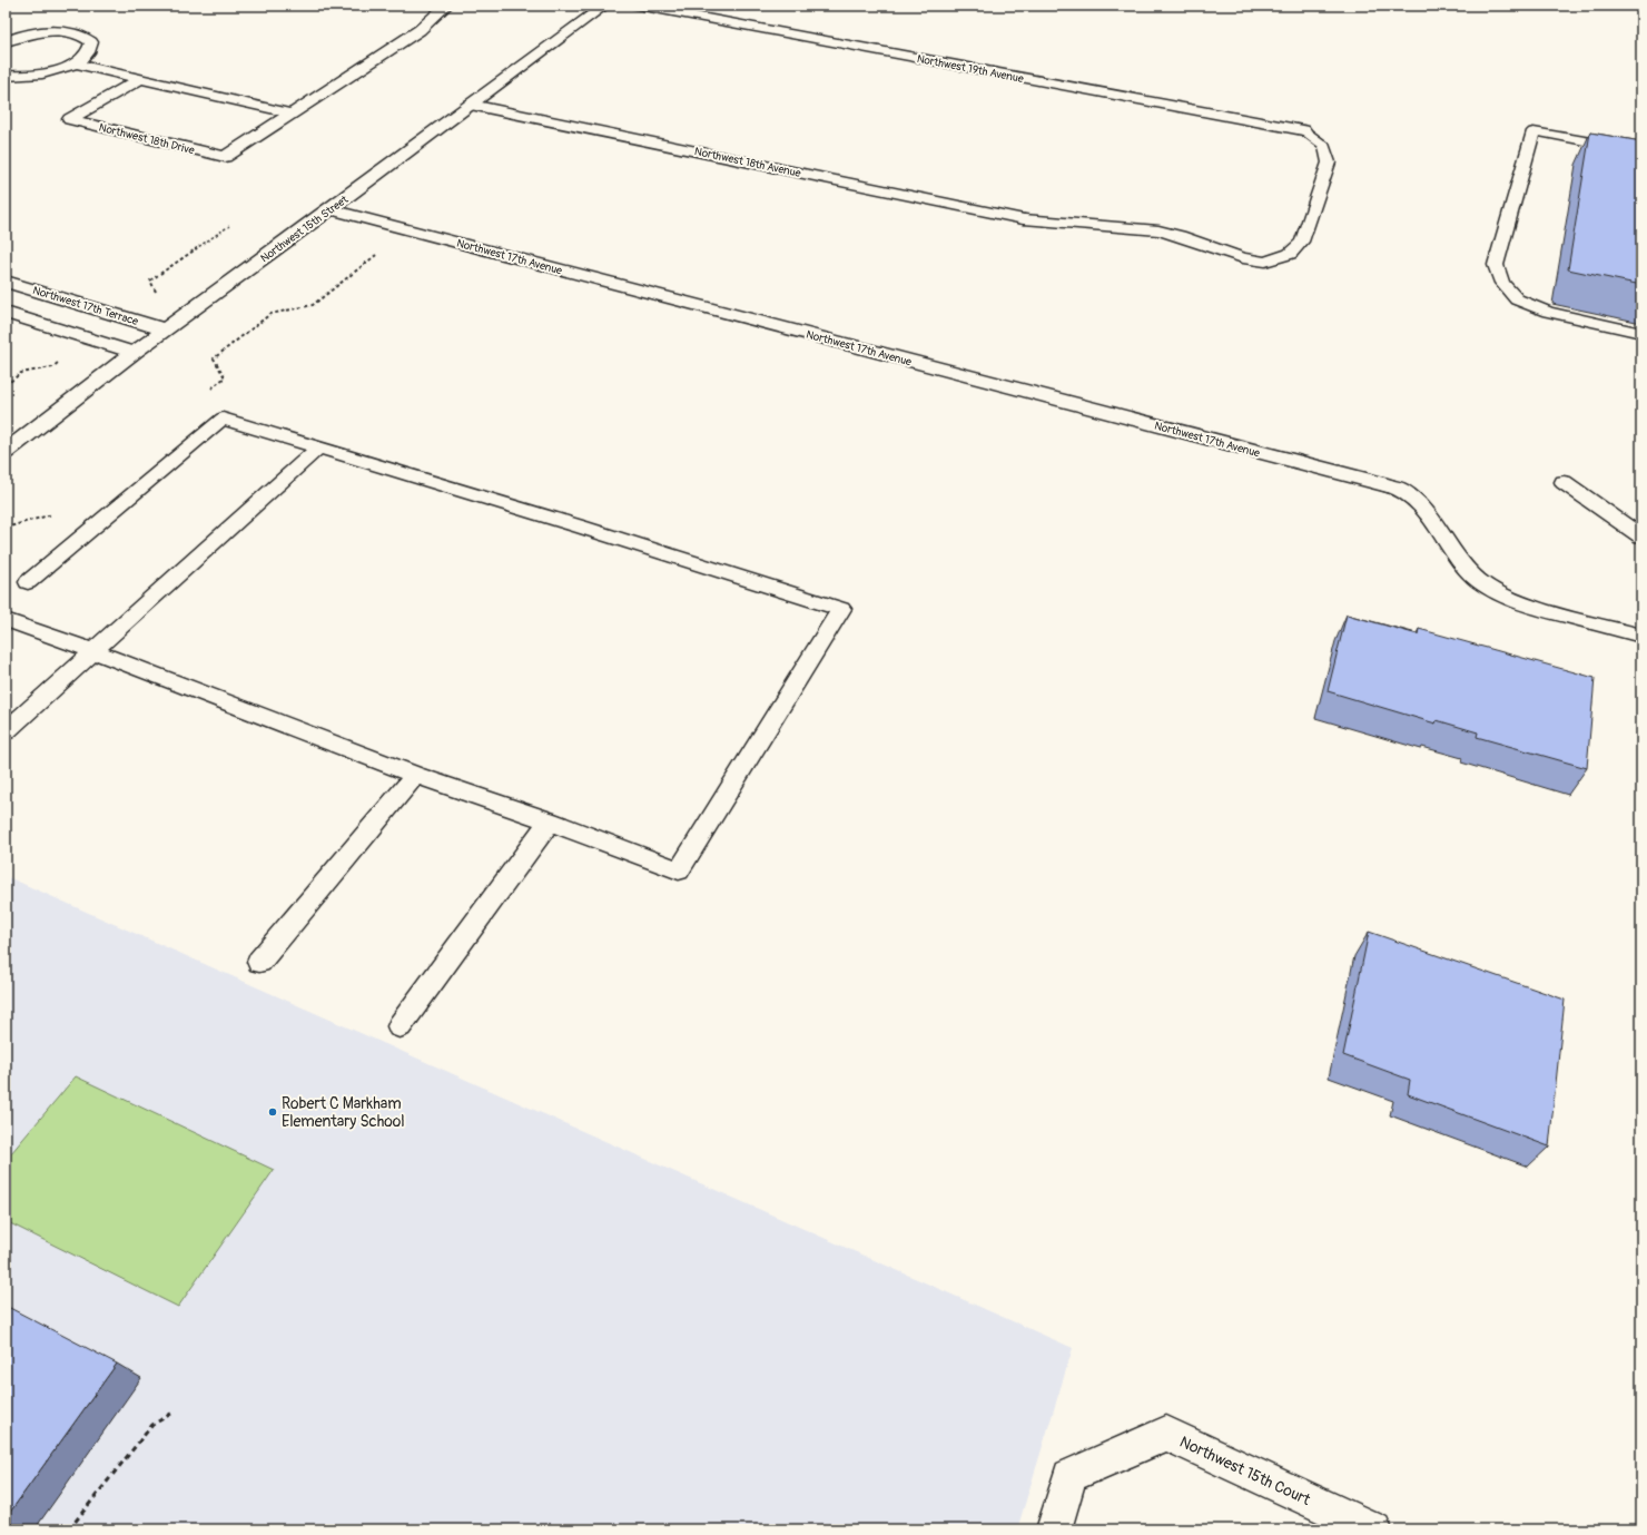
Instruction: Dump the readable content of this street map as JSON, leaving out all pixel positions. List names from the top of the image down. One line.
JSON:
{"streets":{"street":["Northwest 19th Avenue","Northwest 18th Drive","Northwest 18th Avenue","Northwest 15th Street","Northwest 17th Avenue","Northwest 17th Terrace","Northwest 15th Court"]},"crossings":[["Northwest 18th Avenue","Northwest 15th Street"],["Northwest 15th Street","Northwest 17th Avenue"],["Northwest 15th Street","Northwest 17th Terrace"]],"places":["Robert C Markham Elementary School"]}
